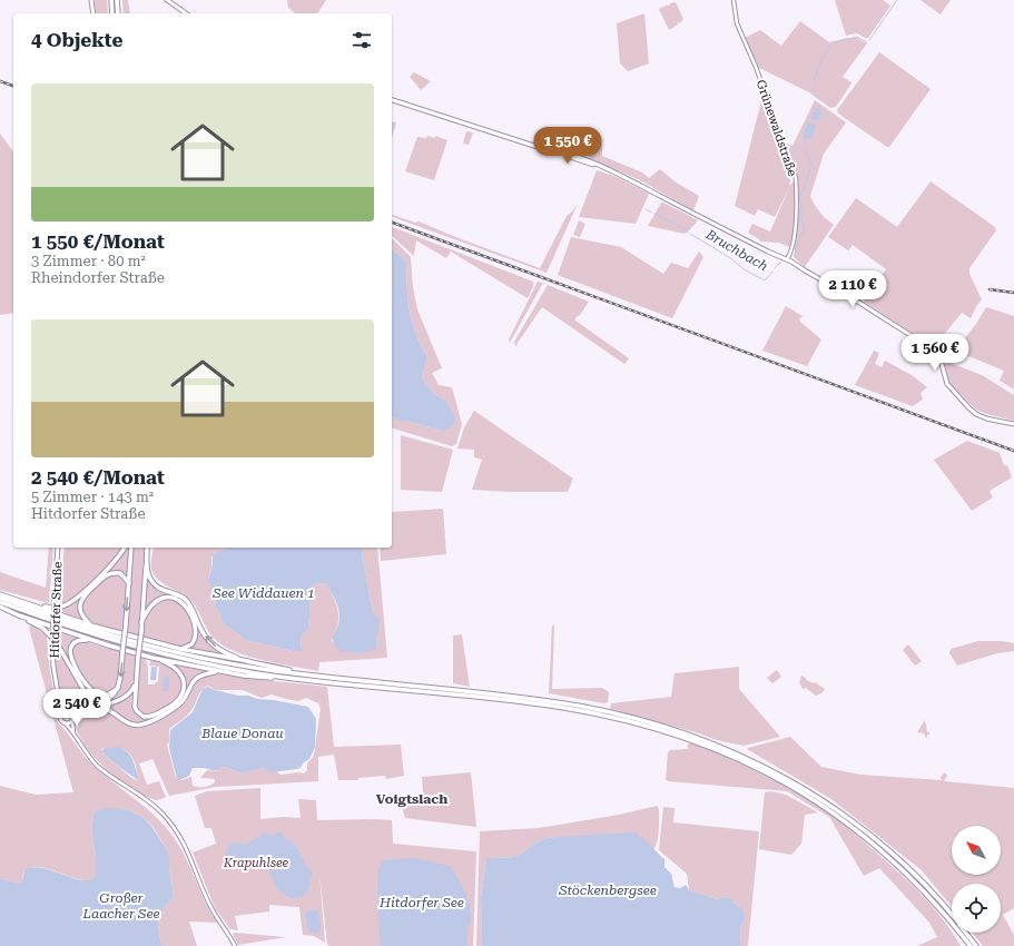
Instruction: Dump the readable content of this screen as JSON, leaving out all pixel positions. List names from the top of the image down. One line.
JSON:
{"streets":{"main road":["Hitdorfer Straße"],"street":["Grünewaldstraße"]},"districts":["Voigtslach"],"water":["Bruchbach","See Widdauen 1","Blaue Donau","Stöckenbergsee","Großer Laacher See","Hitdorfer See"],"parks":["Krapuhlsee"],"north":"top left","page":{"heading":"4 Objekte","list":[{"name":"1 550 €/Monat","note":"3 Zimmer · 80 m² · Rheindorfer Straße"},{"name":"2 540 €/Monat","note":"5 Zimmer · 143 m² · Hitdorfer Straße"}],"price":["1 550 €","2 110 €","1 560 €","2 540 €"]}}
